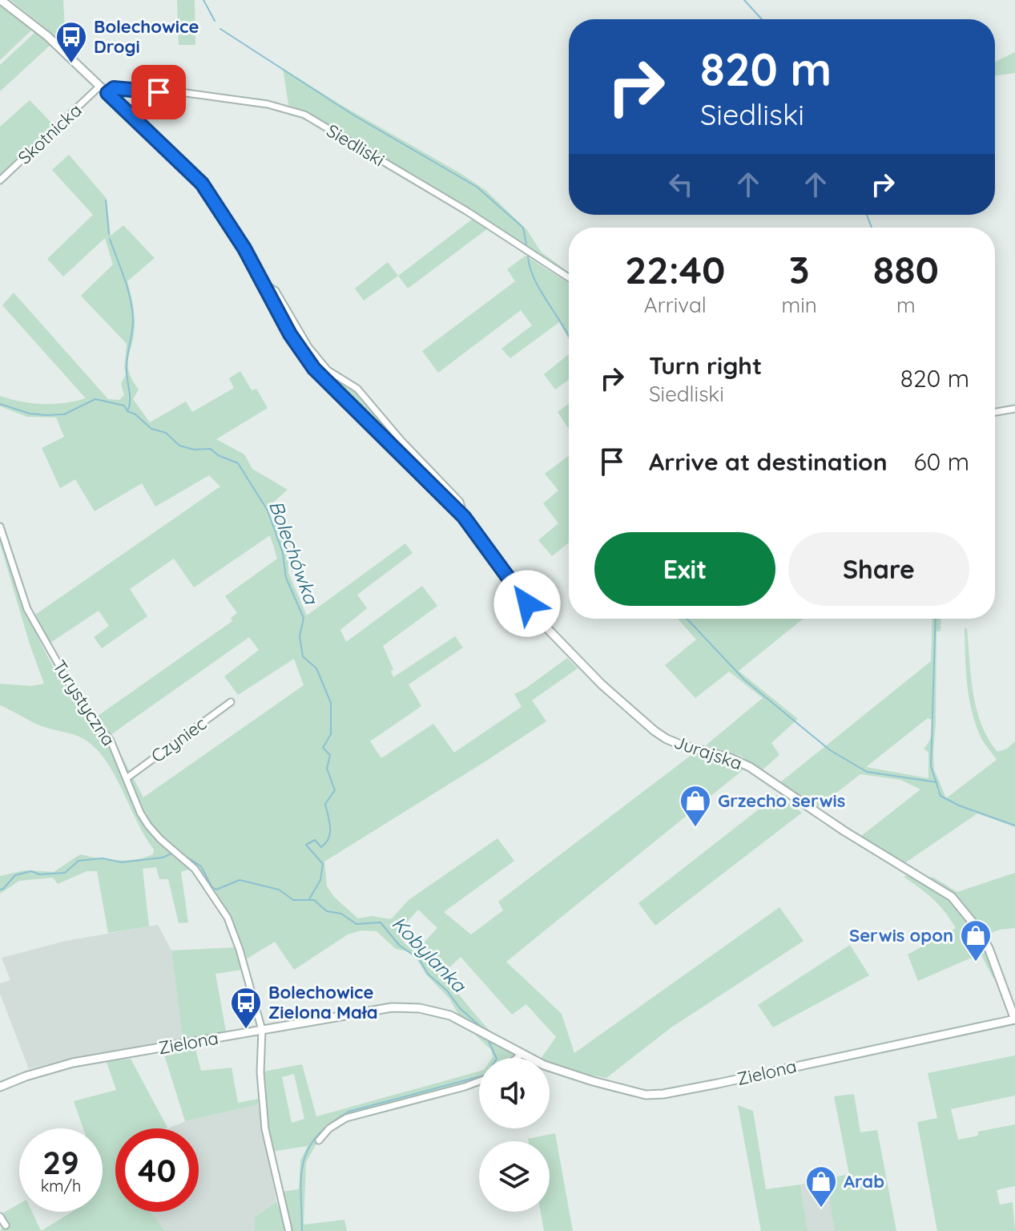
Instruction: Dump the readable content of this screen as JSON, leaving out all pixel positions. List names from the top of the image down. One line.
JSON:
{"streets":{"street":["Skotnicka","Siedliski","Turystyczna","Czyniec","Jurajska","Zielona"]},"crossings":[["Skotnicka","Jurajska"],["Siedliski","Jurajska"],["Turystyczna","Czyniec"],["Turystyczna","Zielona"],["Jurajska","Zielona"]],"water":["Bolechówka","Kobylanka"],"places":{"bus stop":["Bolechowice Drogi","Bolechowice Zielona Mała"],"shop":["Grzecho serwis","Serwis opon","Arab"]},"page":{"turn":["820 m","Siedliski"],"eta":["22:40","Arrival","3","min","880","m"],"list":[{"name":"Turn right","note":"Siedliski","value":"820 m"},{"name":"Arrive at destination","value":"60 m"}],"buttons":["Exit","Share"],"speed":"29 km/h","limit":"40"}}
